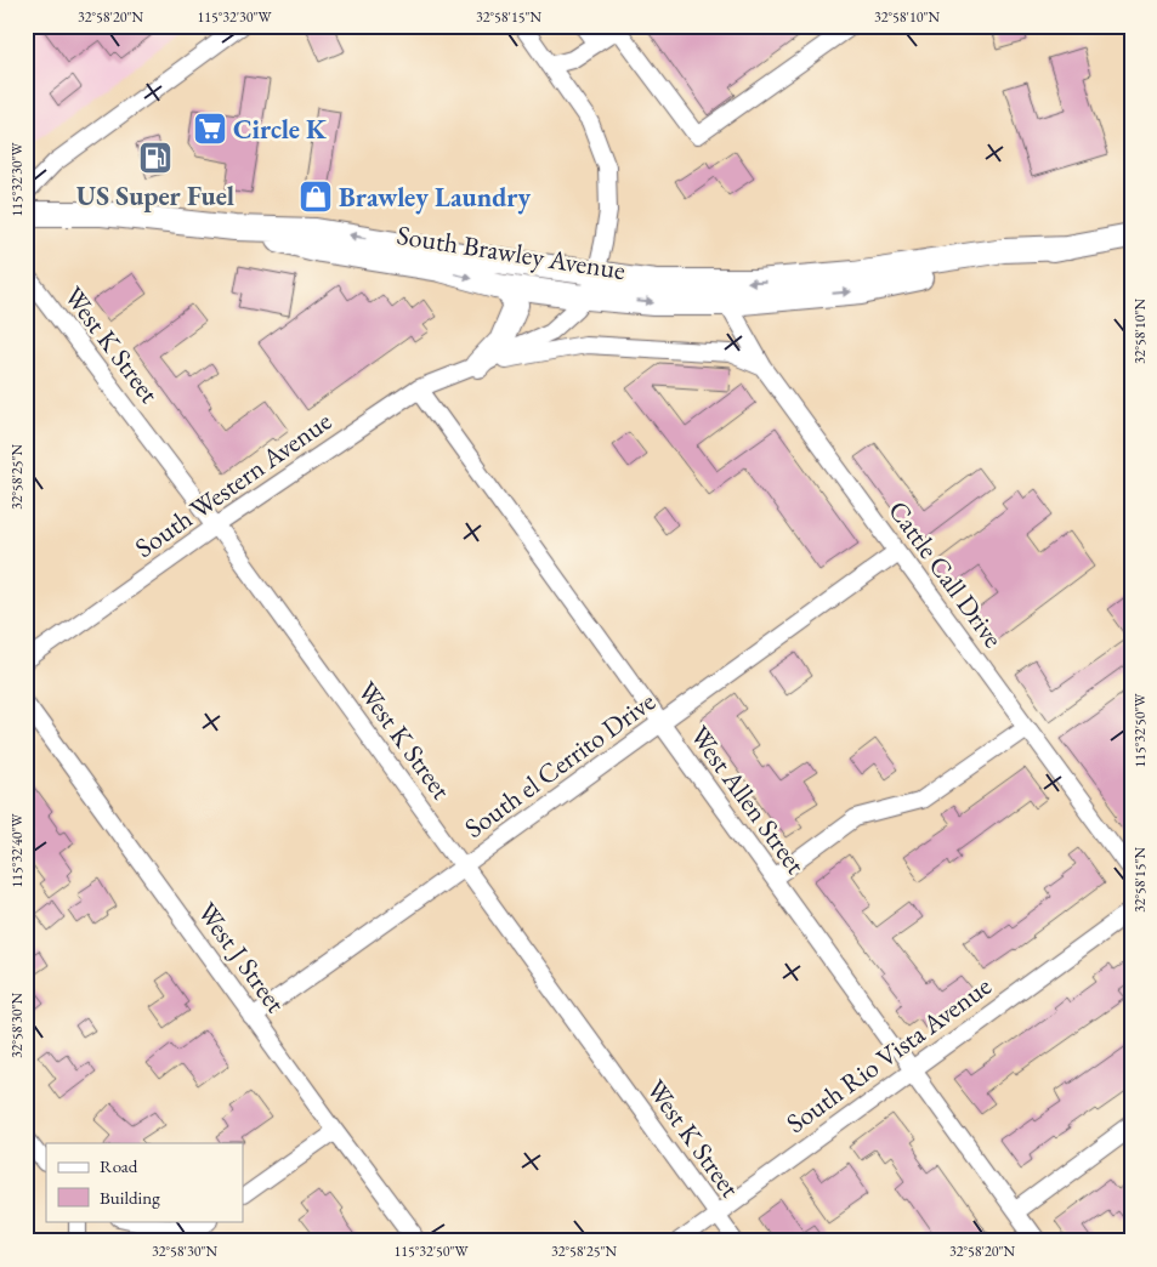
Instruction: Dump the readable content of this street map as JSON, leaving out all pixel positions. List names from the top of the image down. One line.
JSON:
{"streets":{"highway":["South Brawley Avenue"],"street":["West K Street","South Western Avenue","Cattle Call Drive","South el Cerrito Drive","West Allen Street","West J Street","South Rio Vista Avenue"]},"crossings":[["South Brawley Avenue","South Western Avenue"],["South Brawley Avenue","Cattle Call Drive"],["West K Street","South Western Avenue"],["West K Street","South el Cerrito Drive"],["West K Street","South Rio Vista Avenue"],["South Western Avenue","Cattle Call Drive"],["South Western Avenue","West Allen Street"],["Cattle Call Drive","South el Cerrito Drive"],["South el Cerrito Drive","West Allen Street"],["South el Cerrito Drive","West J Street"],["West Allen Street","South Rio Vista Avenue"]],"places":{"supermarket":["Circle K"],"fuel station":["US Super Fuel"],"shop":["Brawley Laundry"]},"legend":["Road","Building"],"coordinates":["32°58'20\"N","115°32'30\"W","32°58'15\"N","32°58'10\"N","32°58'25\"N","115°32'50\"W","115°32'40\"W","32°58'30\"N"]}
